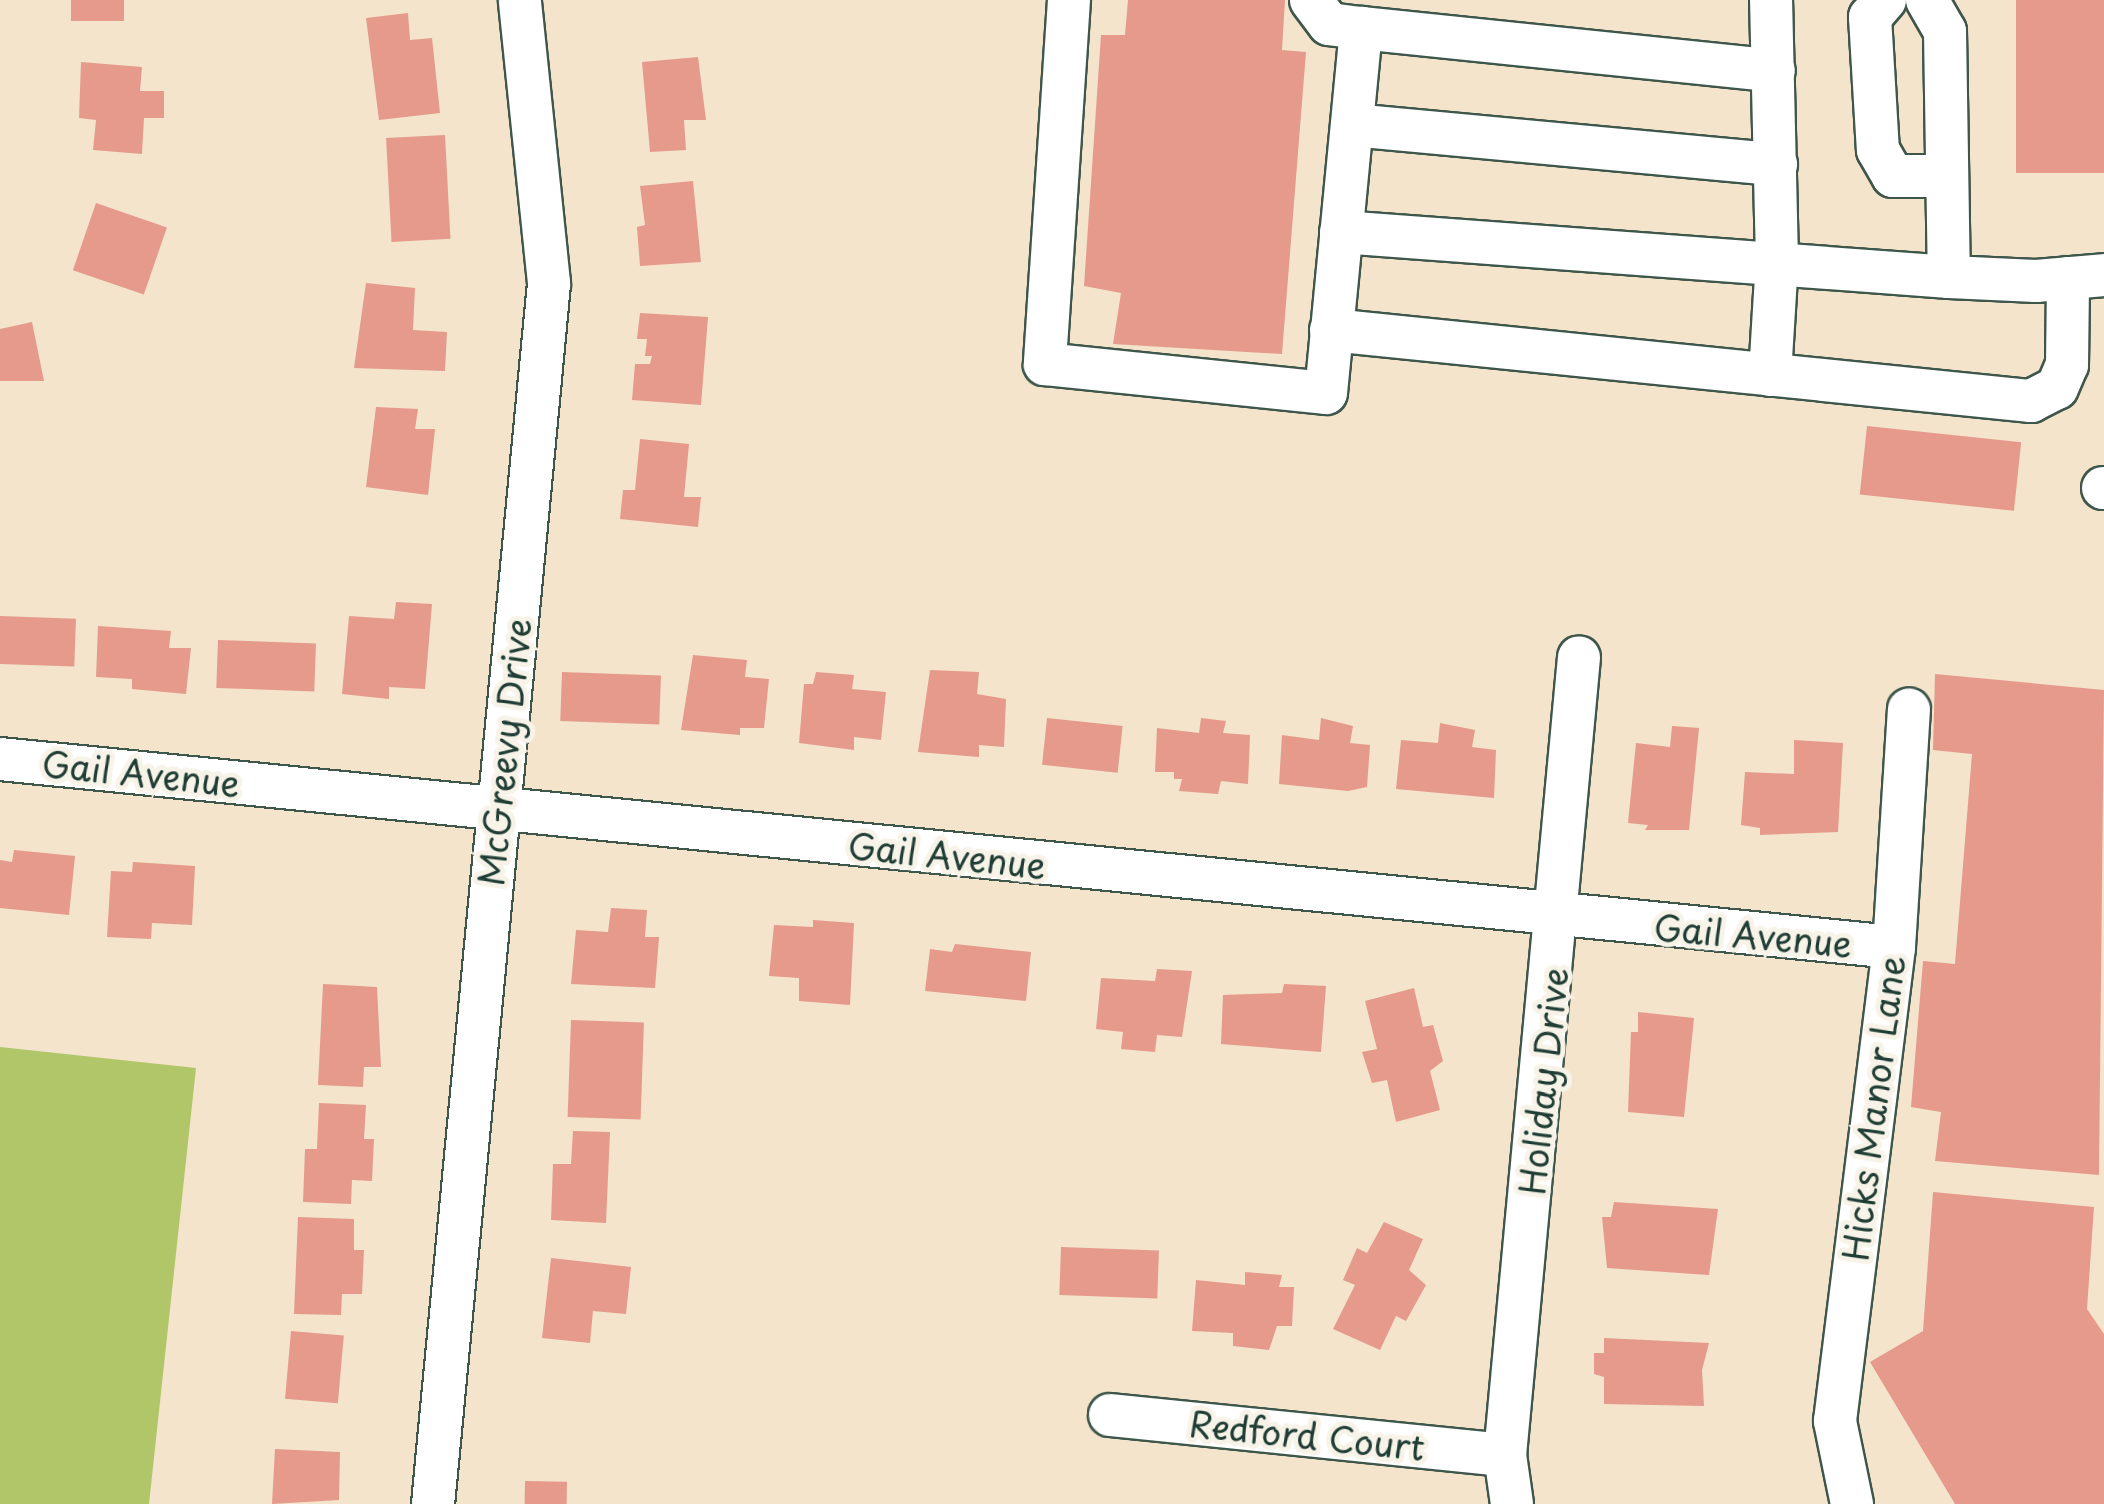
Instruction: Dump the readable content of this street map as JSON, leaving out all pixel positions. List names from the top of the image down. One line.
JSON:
{"streets":{"street":["McGreevy Drive","Gail Avenue","Holiday Drive","Hicks Manor Lane","Redford Court"]},"crossings":[["McGreevy Drive","Gail Avenue"],["Gail Avenue","Holiday Drive"],["Gail Avenue","Hicks Manor Lane"],["Holiday Drive","Redford Court"]]}
